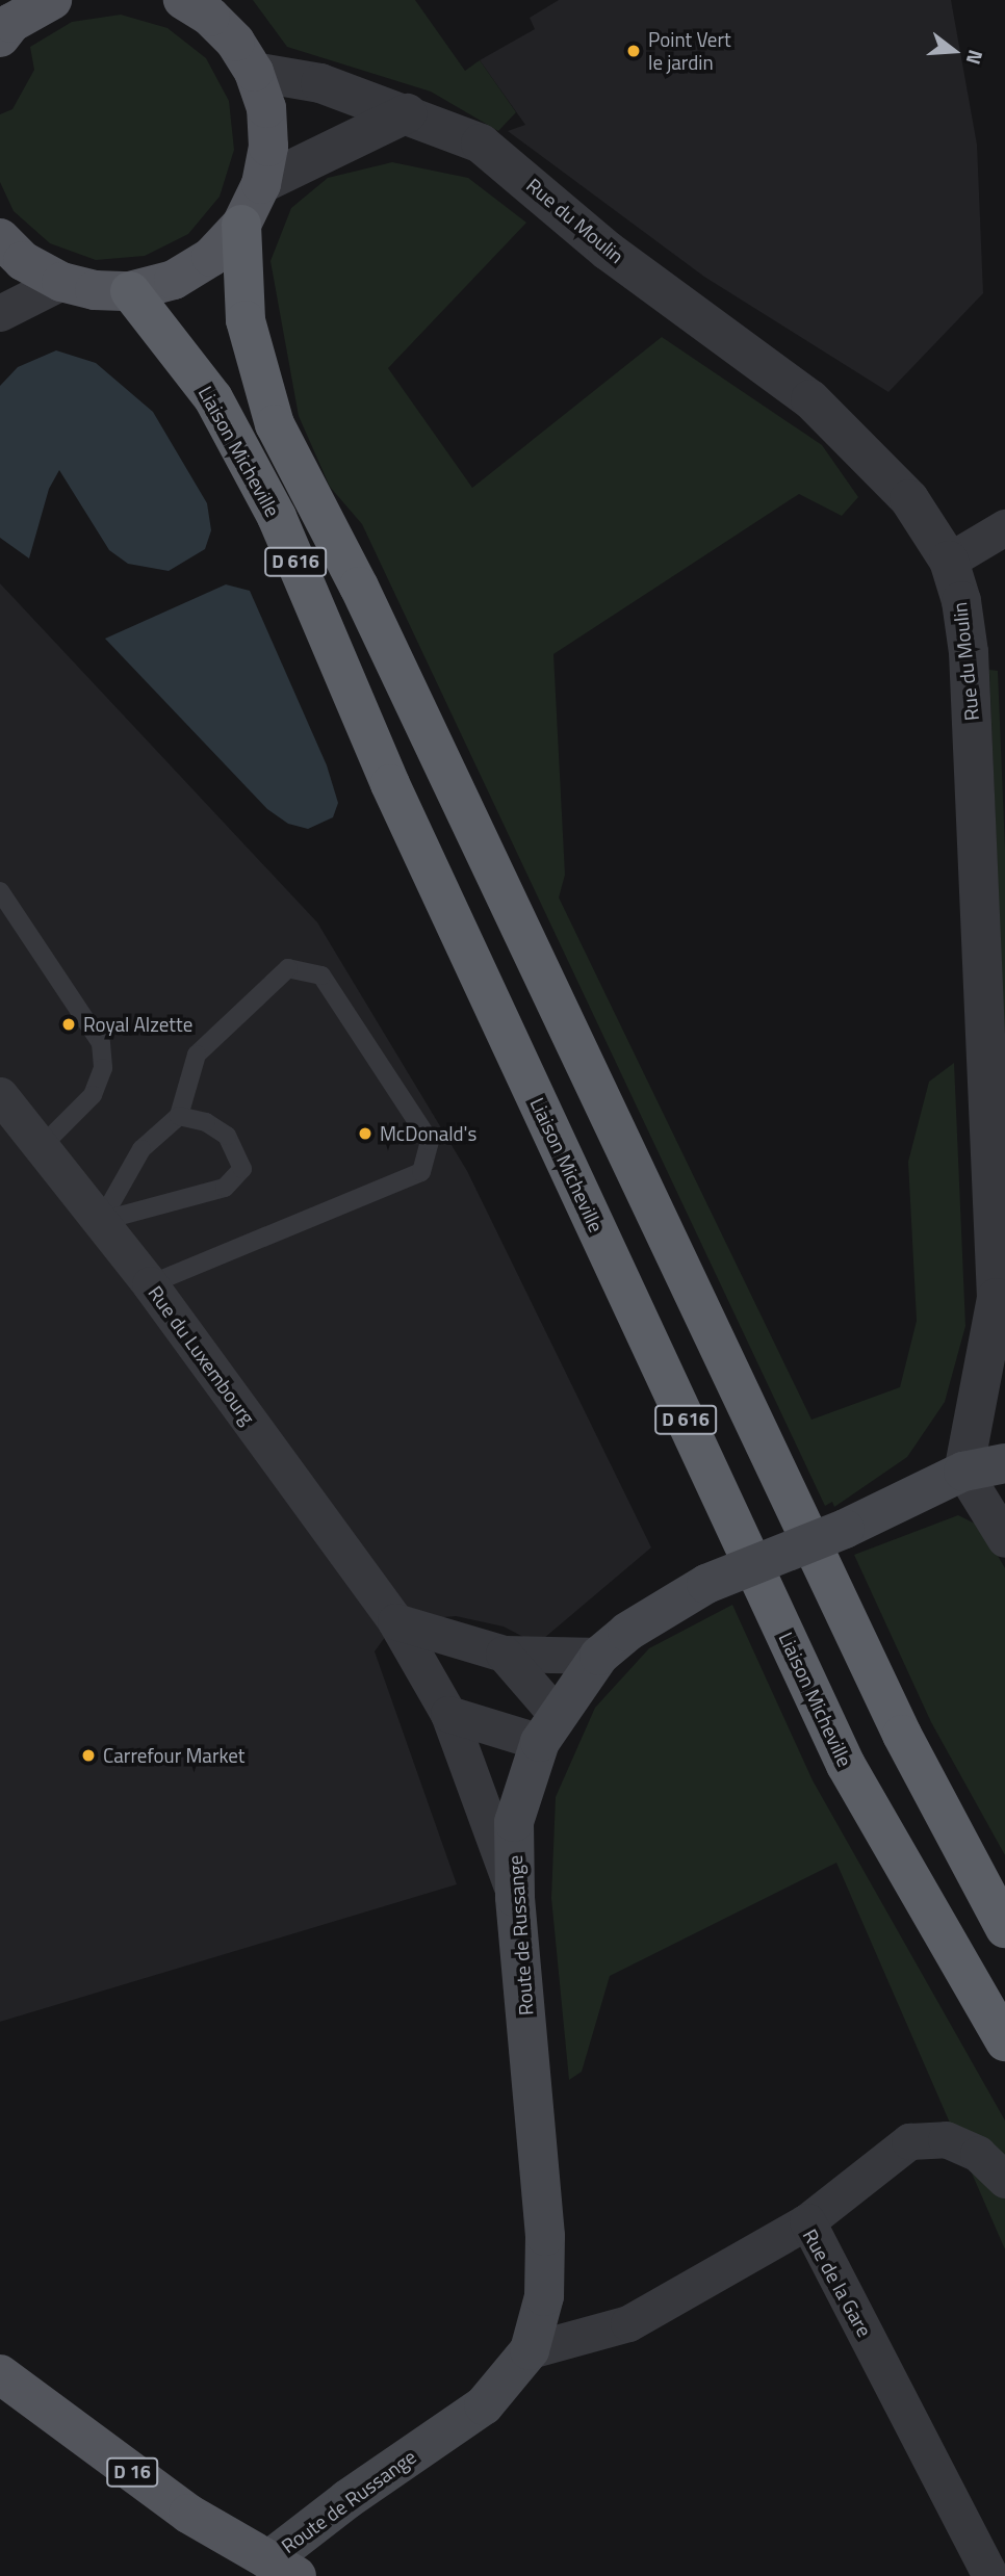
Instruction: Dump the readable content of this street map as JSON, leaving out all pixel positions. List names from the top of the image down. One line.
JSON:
{"streets":{"highway":["Liaison Micheville","D 616"],"main road":["Route de Russange","D 16"],"street":["Rue du Moulin","Rue du Luxembourg","Rue de la Gare"]},"crossings":[["Rue du Moulin","Route de Russange"],["Rue du Luxembourg","Route de Russange"],["Route de Russange","Rue de la Gare"],["Route de Russange","D 16"]],"places":["Point Vert le jardin","Royal Alzette","McDonald's","Carrefour Market"],"north":"right"}
